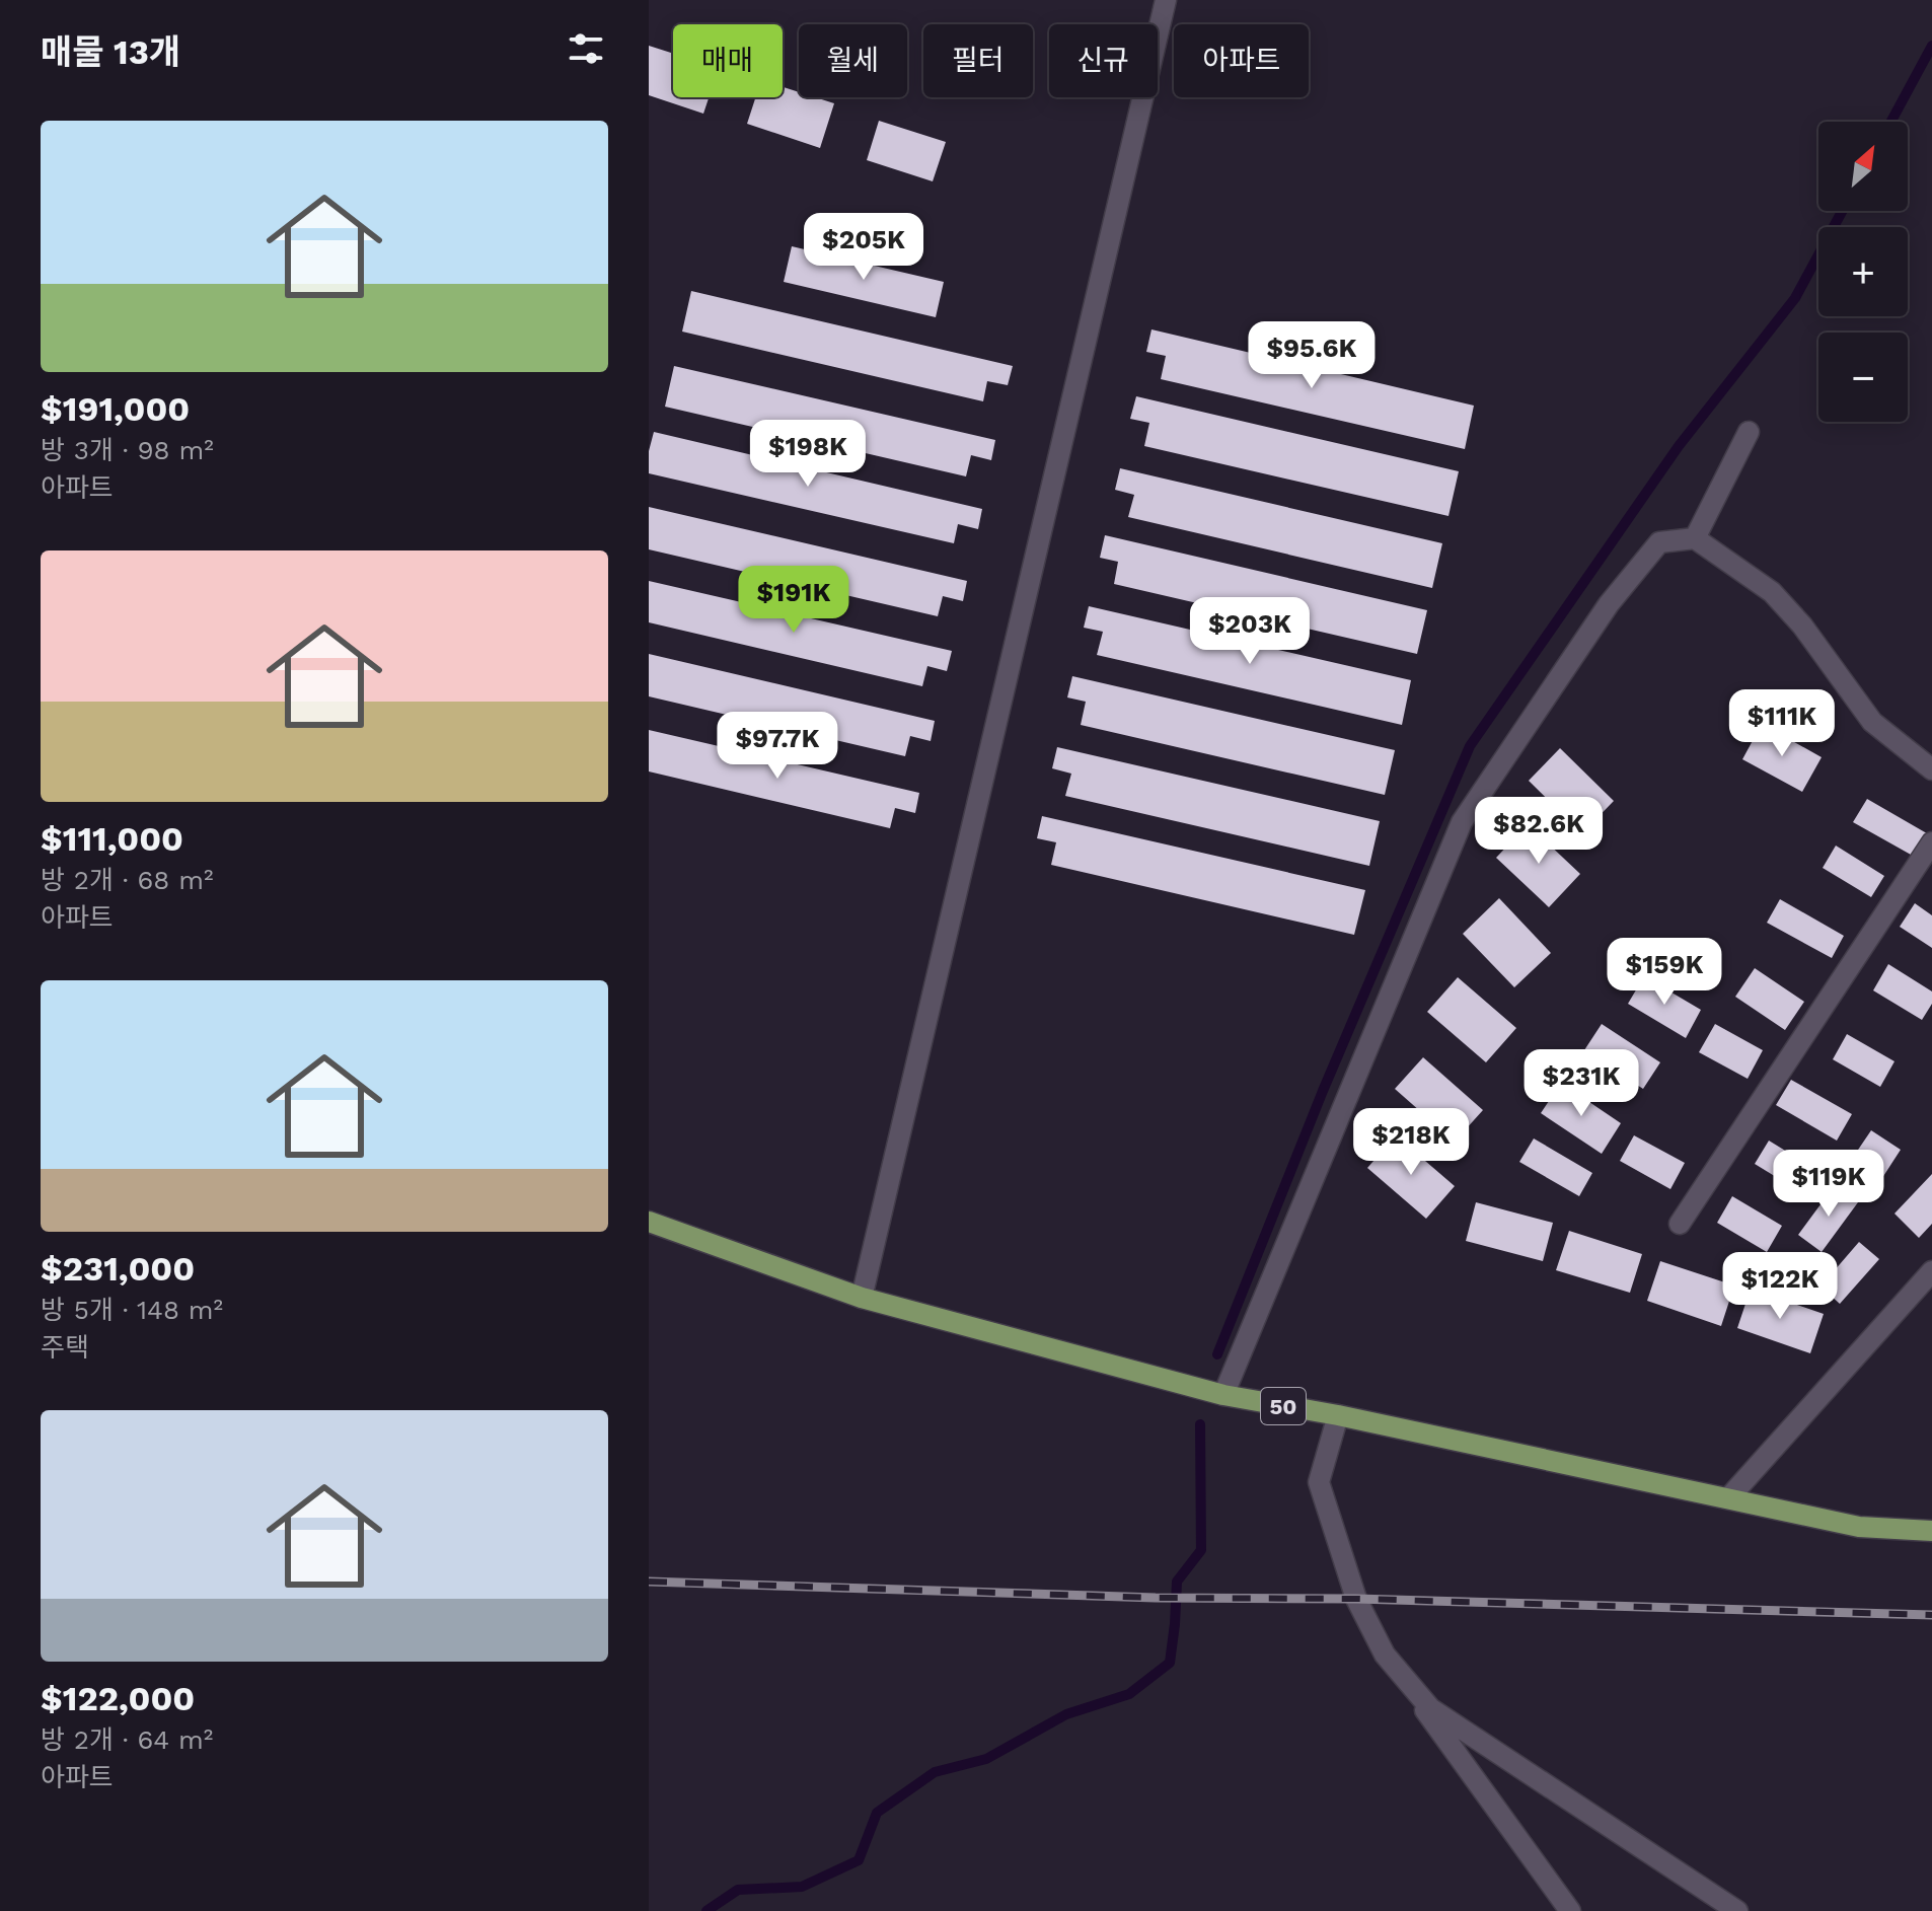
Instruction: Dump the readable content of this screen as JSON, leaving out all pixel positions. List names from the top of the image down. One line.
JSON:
{"streets":{"main road":["50"]},"north":"top right","page":{"heading":"매물 13개","chip":["매매","월세","필터","신규","아파트"],"list":[{"name":"$191,000","note":"방 3개 · 98 m² · 아파트"},{"name":"$111,000","note":"방 2개 · 68 m² · 아파트"},{"name":"$231,000","note":"방 5개 · 148 m² · 주택"},{"name":"$122,000","note":"방 2개 · 64 m² · 아파트"}],"map_buttons":["+","−"],"price":["$205K","$95.6K","$198K","$191K","$203K","$111K","$97.7K","$82.6K","$159K","$231K","$218K","$119K","$122K"]}}
